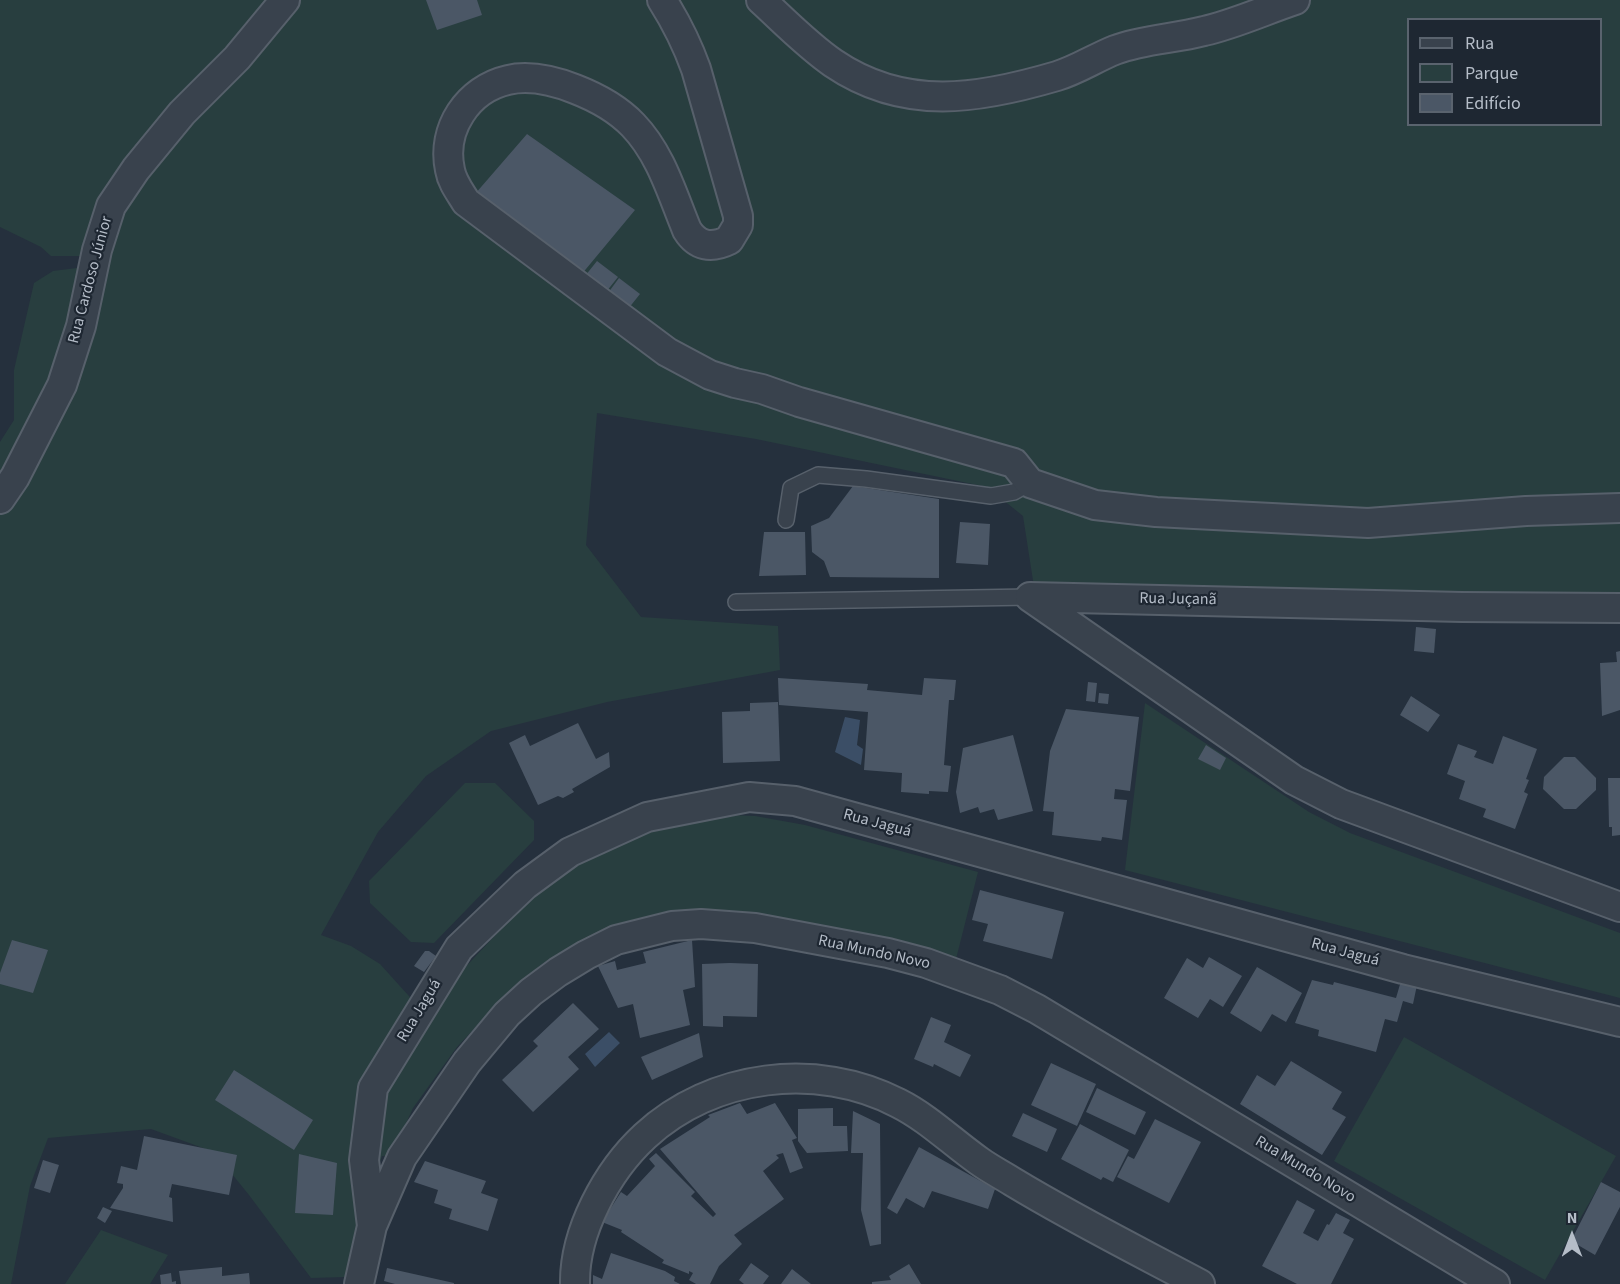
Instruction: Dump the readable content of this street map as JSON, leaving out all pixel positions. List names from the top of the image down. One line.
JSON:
{"streets":{"street":["Rua Cardoso Júnior","Rua Juçanã","Rua Jaguá","Rua Mundo Novo"]},"crossings":[["Rua Jaguá","Rua Mundo Novo"]],"legend":["Rua","Parque","Edifício"],"north":"top"}
